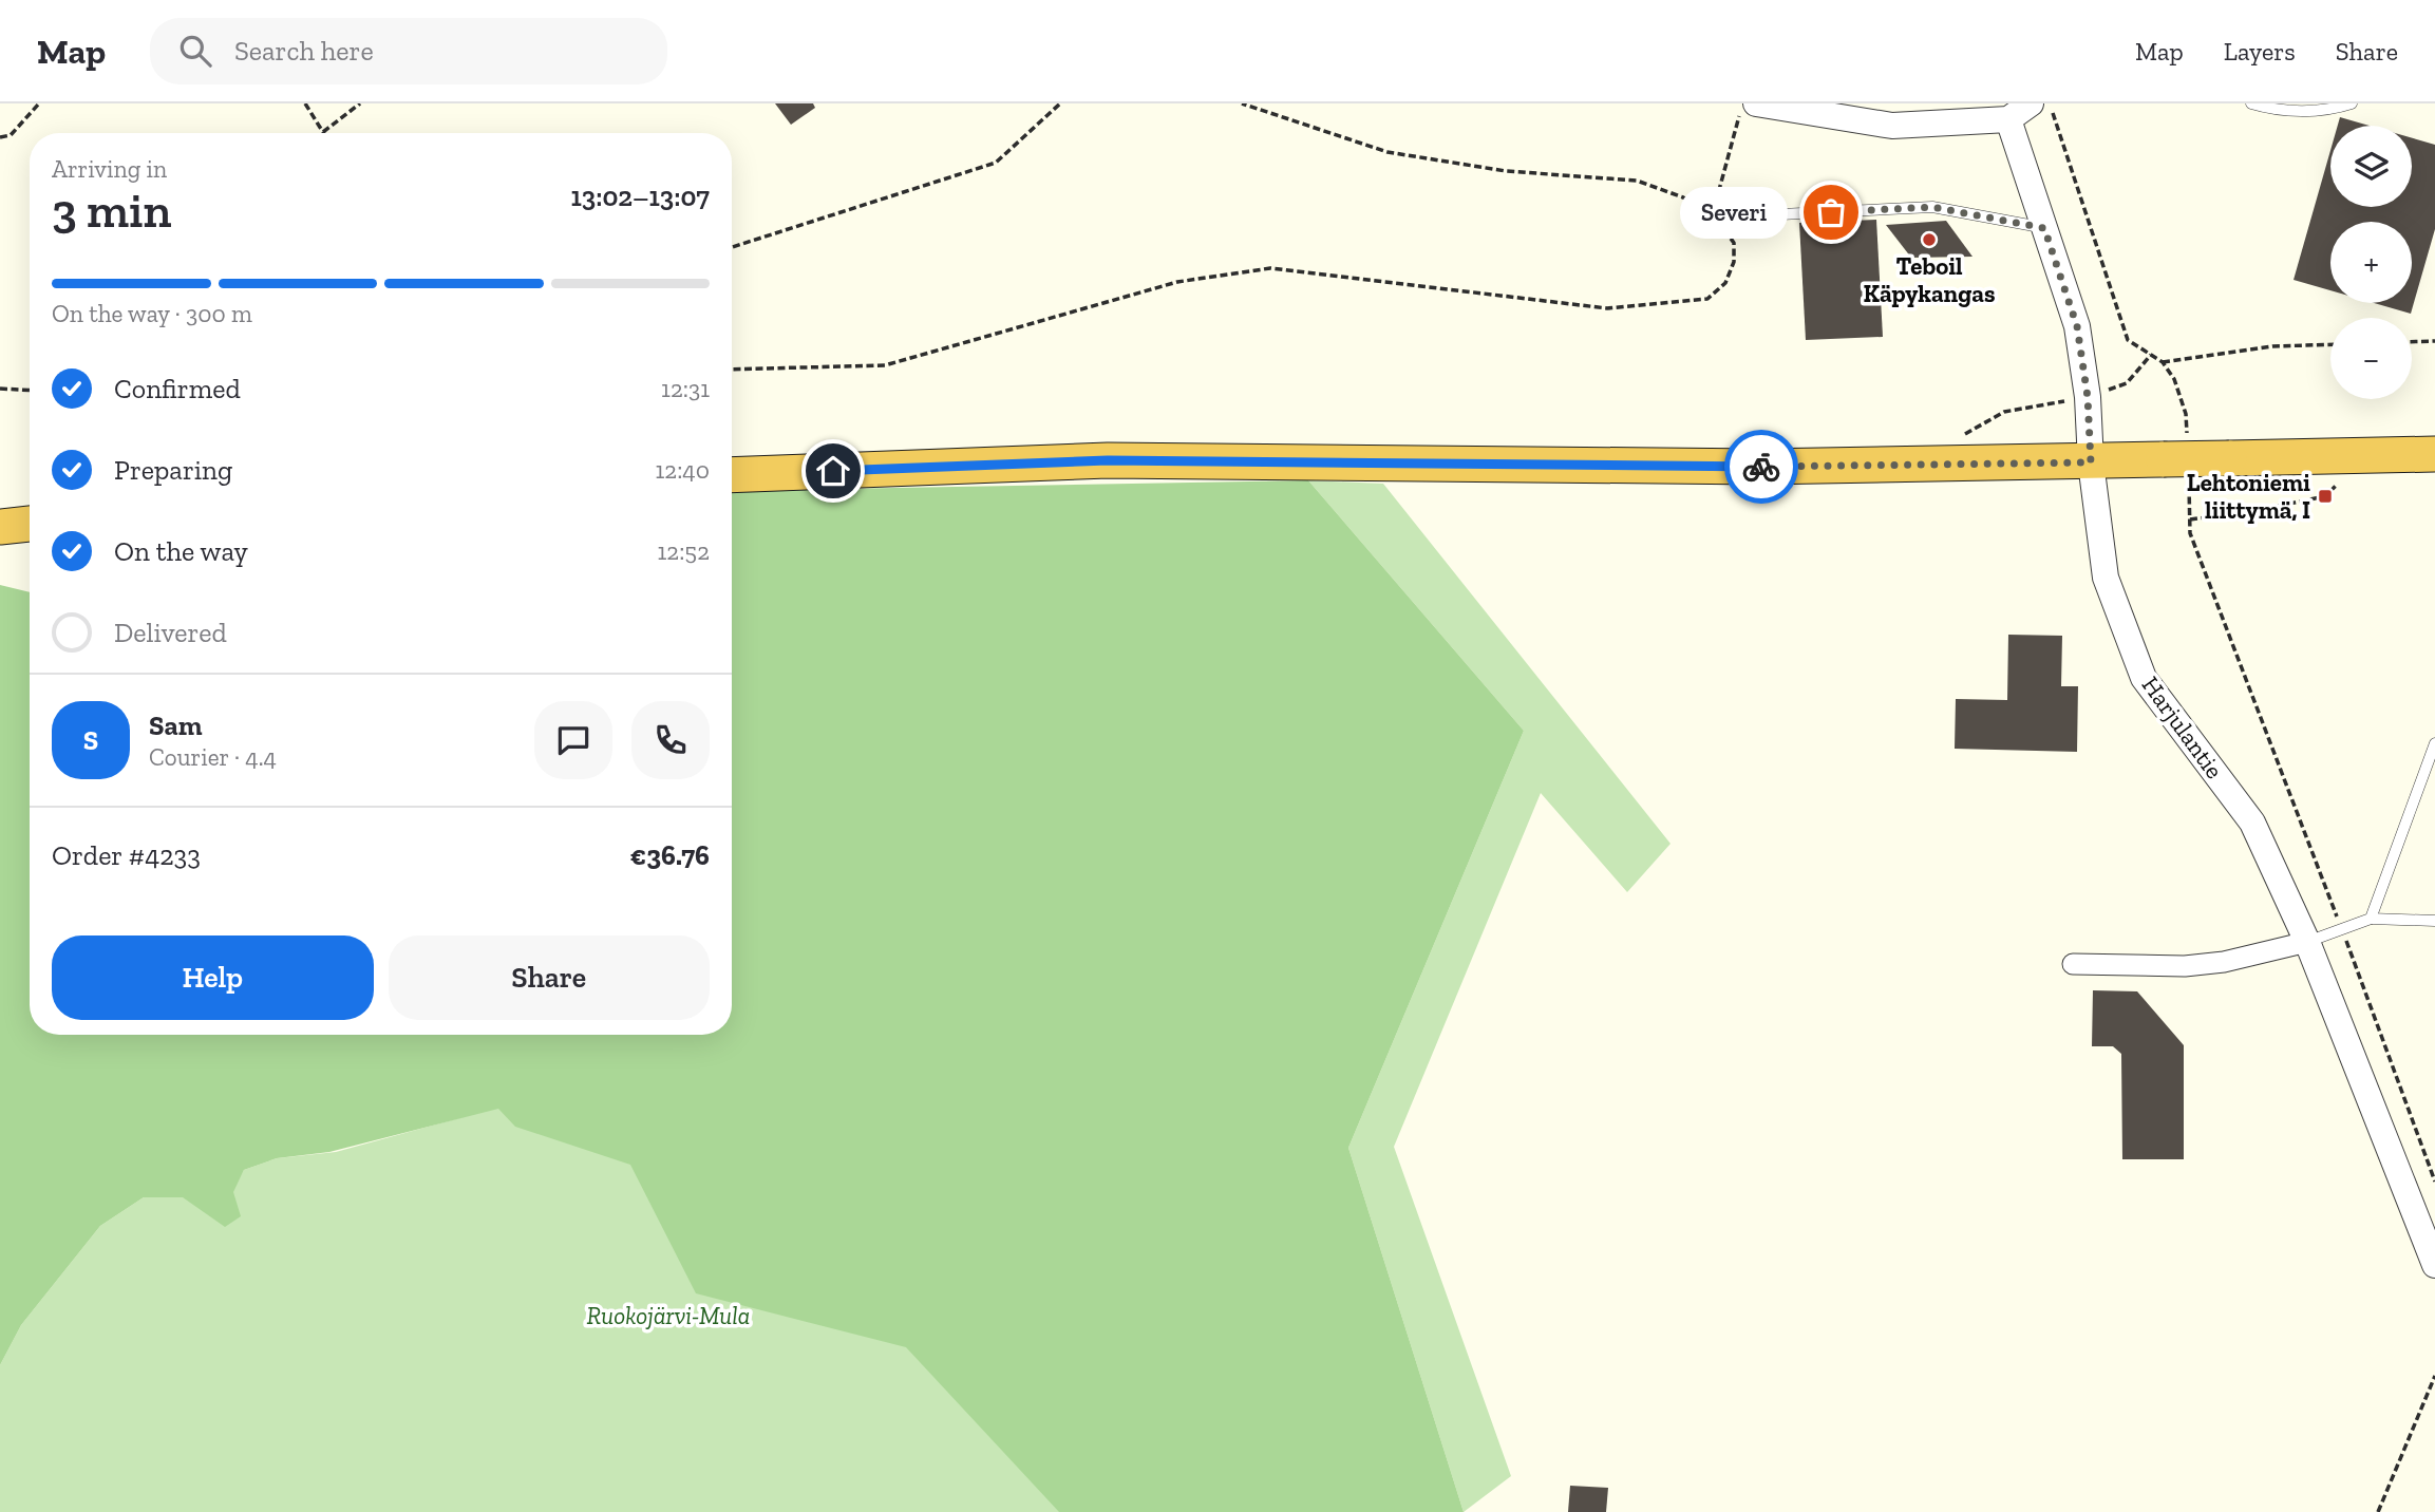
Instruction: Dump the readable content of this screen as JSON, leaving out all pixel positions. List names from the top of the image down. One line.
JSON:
{"streets":{"street":["Harjulantie"]},"parks":["Ruokojärvi-Mula"],"places":{"other":["Severi","Teboil Käpykangas"],"transit":["Lehtoniemi liittymä, I"]},"page":{"header":"Map","search":"Search here","nav":["Map","Layers","Share"],"map_buttons":["+","−"],"heading":["3 min","Arriving in","13:02–13:07"],"panel":["Sam","Courier · 4.4","Order #4233","€36.76"],"bubble":"Severi","bar":"On the way · 300 m","list":[["Confirmed","12:31"],["Preparing","12:40"],["On the way","12:52"],"Delivered"],"round":"S","buttons":["Help","Share"]}}
